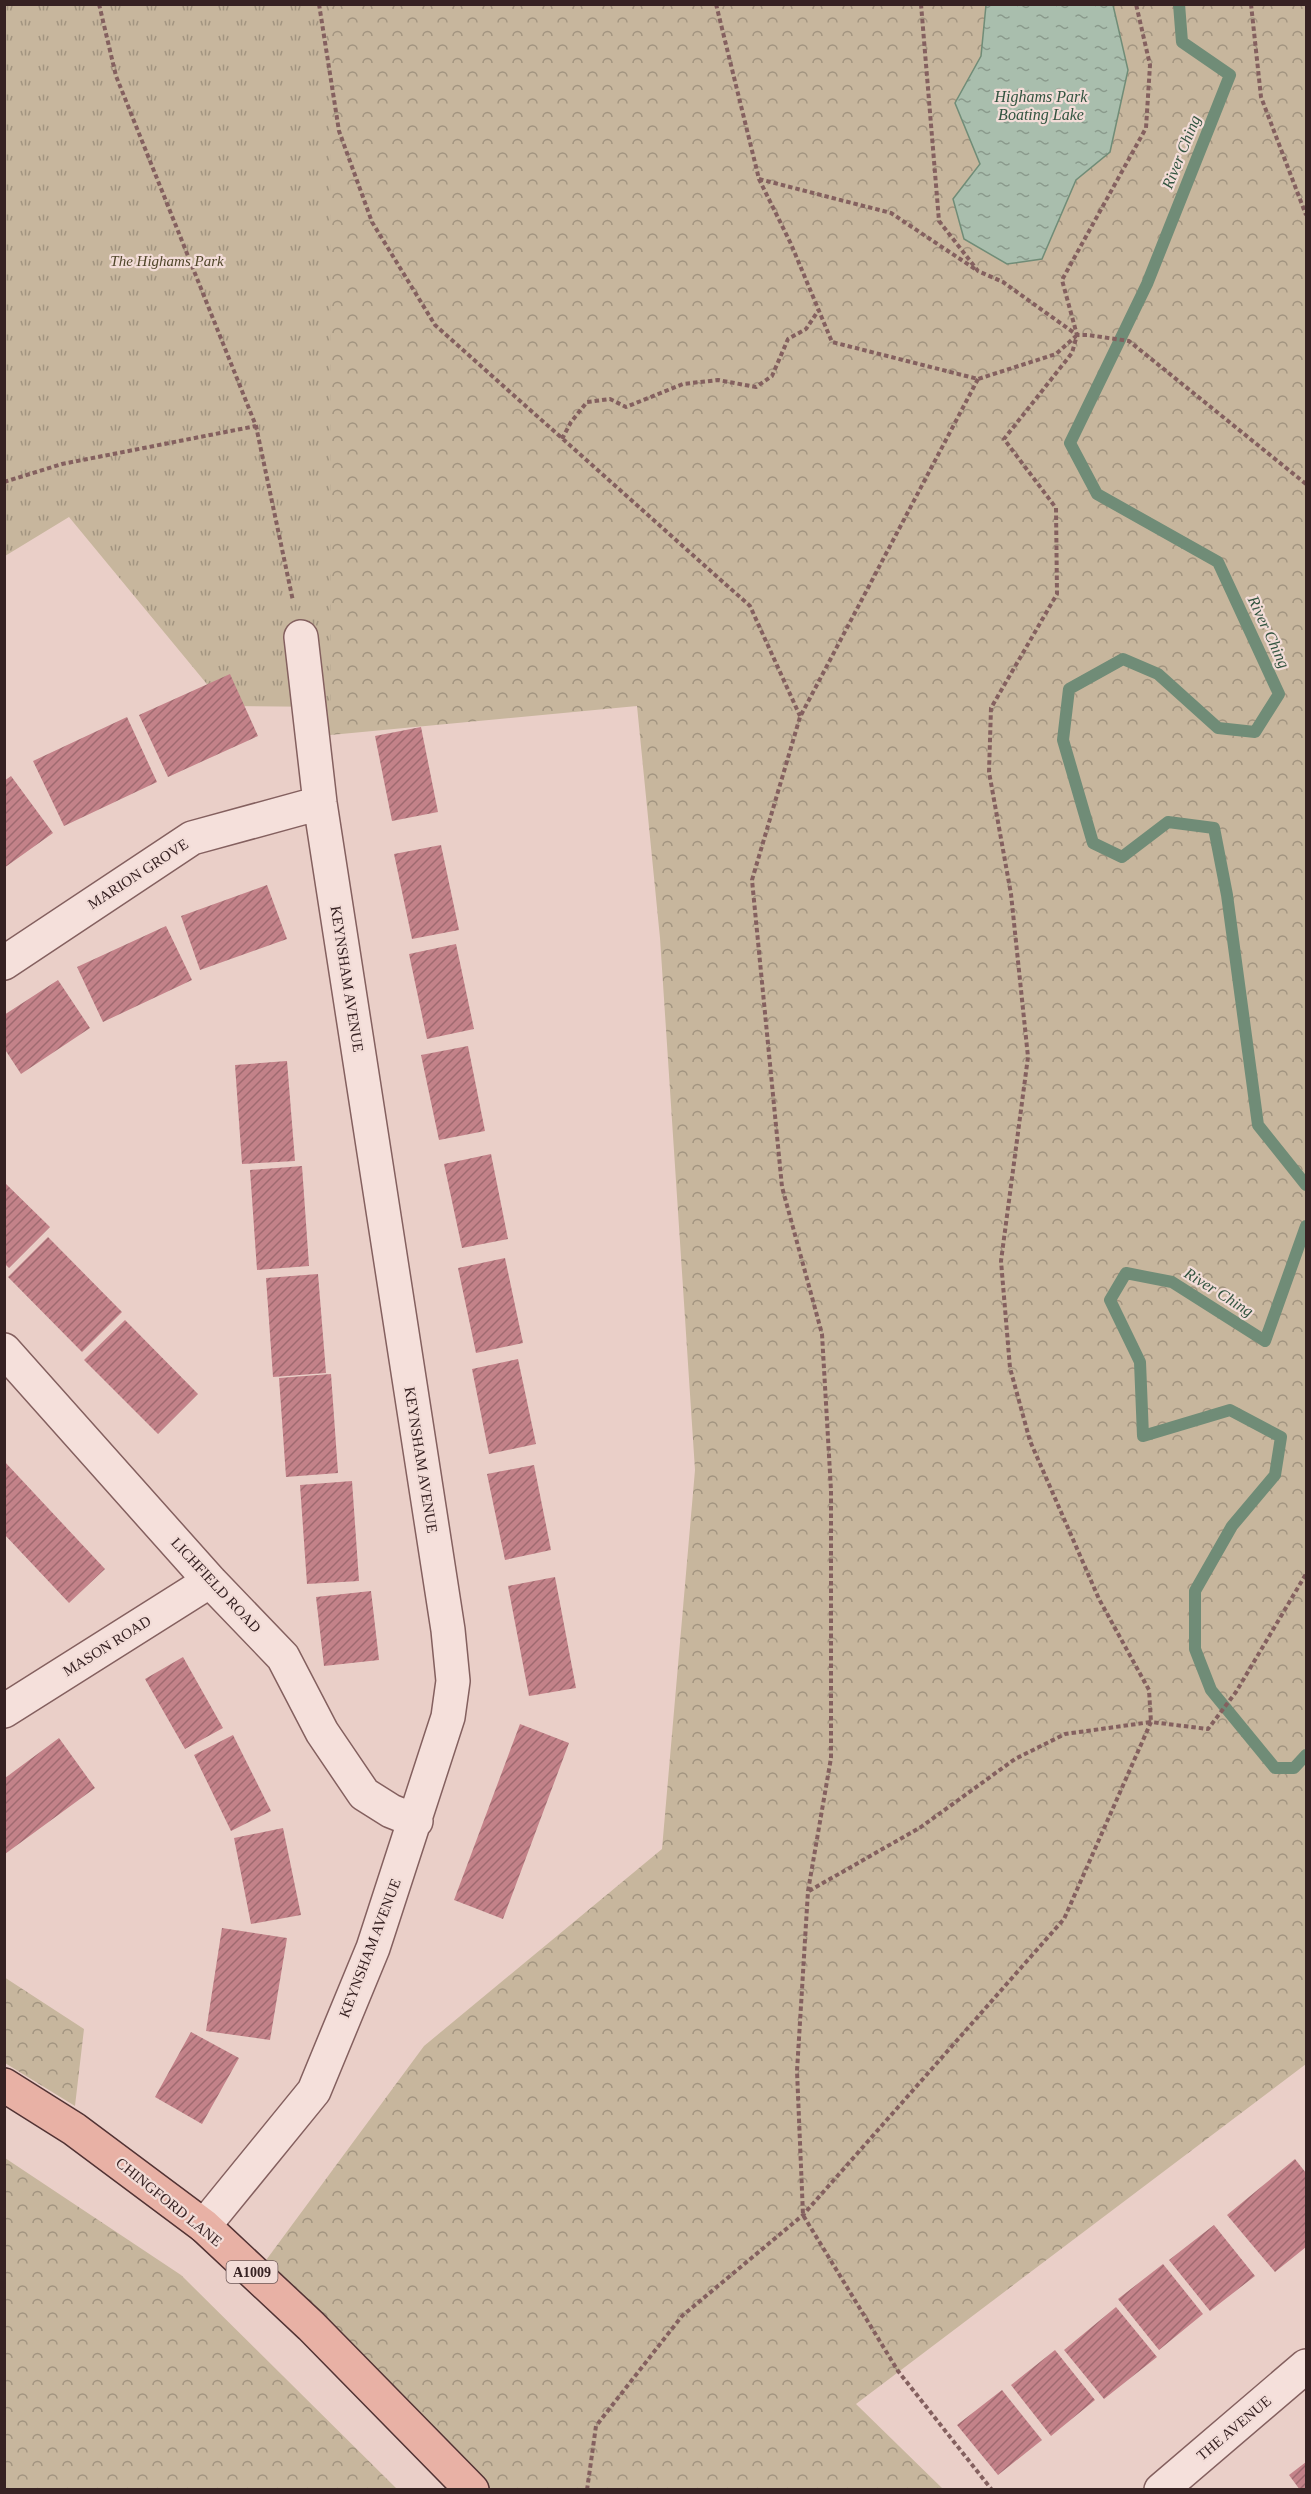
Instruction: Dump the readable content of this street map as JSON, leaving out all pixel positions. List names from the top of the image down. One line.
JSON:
{"streets":{"main road":["CHINGFORD LANE","A1009"],"street":["MARION GROVE","KEYNSHAM AVENUE","LICHFIELD ROAD","MASON ROAD","THE AVENUE"]},"crossings":[["MARION GROVE","KEYNSHAM AVENUE"],["KEYNSHAM AVENUE","LICHFIELD ROAD"],["KEYNSHAM AVENUE","CHINGFORD LANE"],["LICHFIELD ROAD","MASON ROAD"]],"water":["Highams Park Boating Lake","River Ching"],"parks":["The Highams Park"]}
